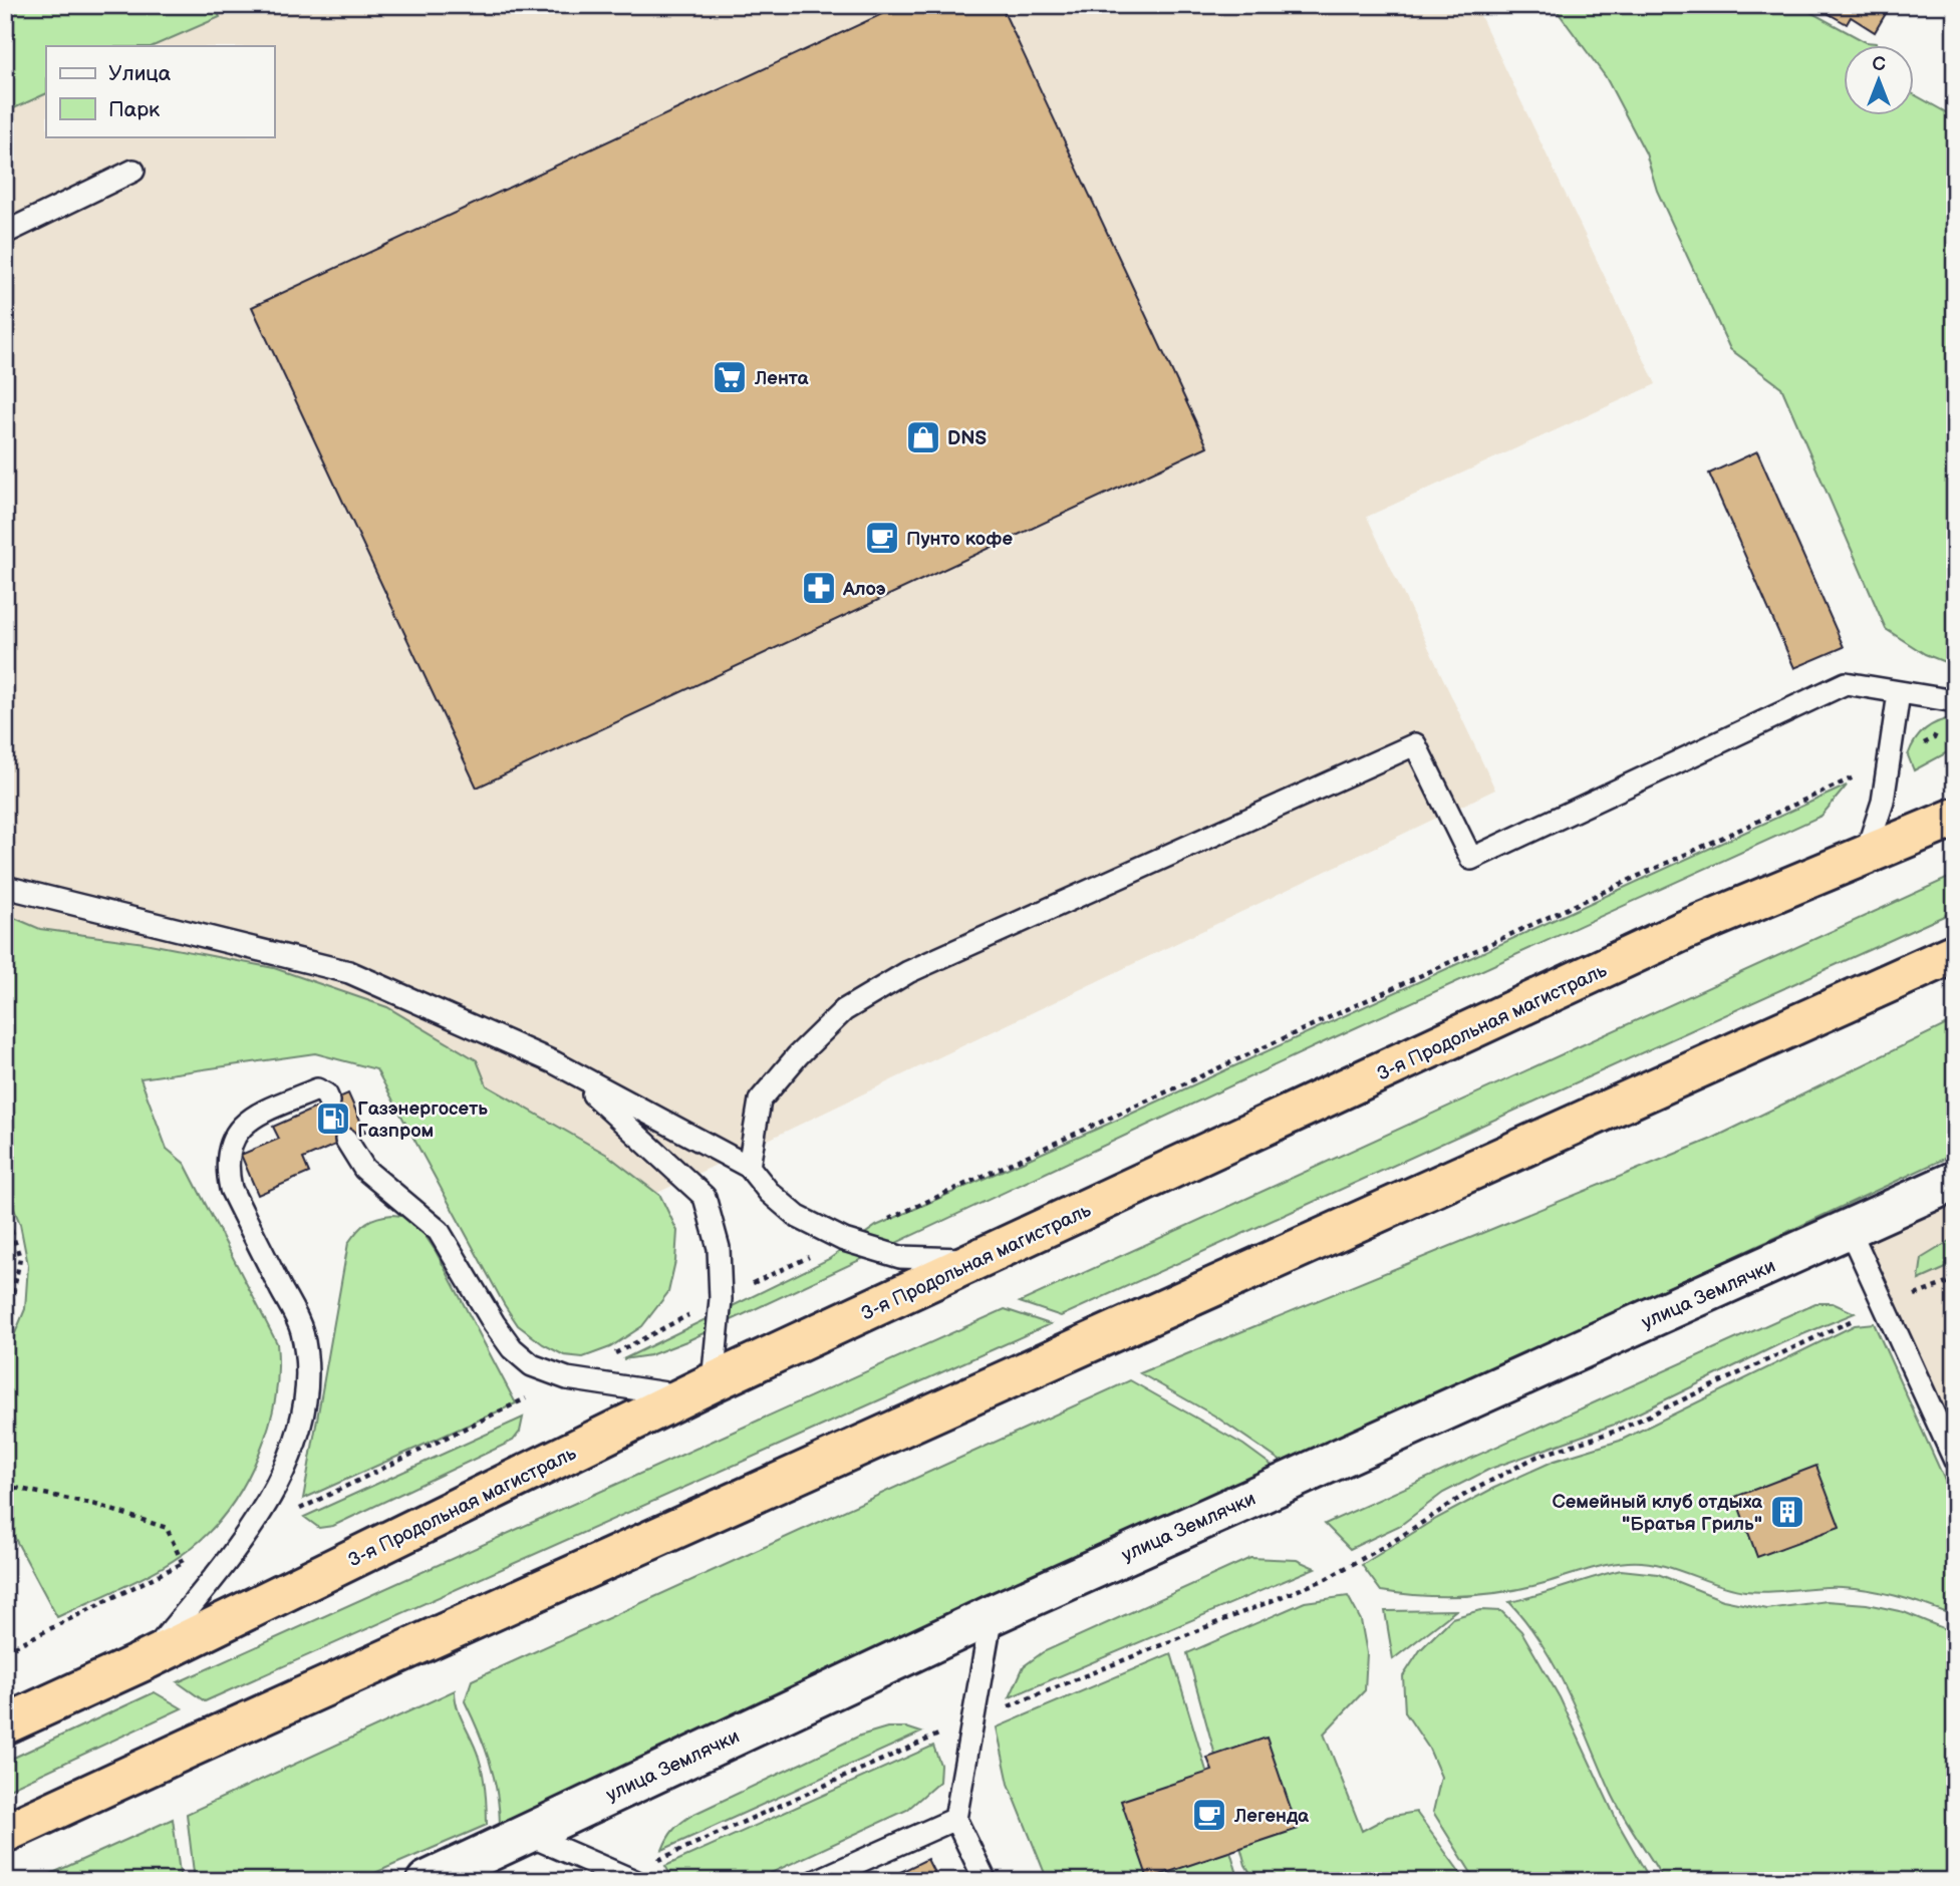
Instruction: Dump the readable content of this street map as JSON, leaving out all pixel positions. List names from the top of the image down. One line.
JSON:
{"streets":{"highway":["3-я Продольная магистраль"],"main road":["улица Землячки"]},"places":{"supermarket":["Лента"],"shop":["DNS"],"cafe":["Пунто кофе","Легенда"],"pharmacy":["Алоэ"],"fuel station":["Газэнергосеть Газпром"],"building":["Семейный клуб отдыха \"Братья Гриль\""]},"legend":["Улица","Парк"],"north":"top"}
